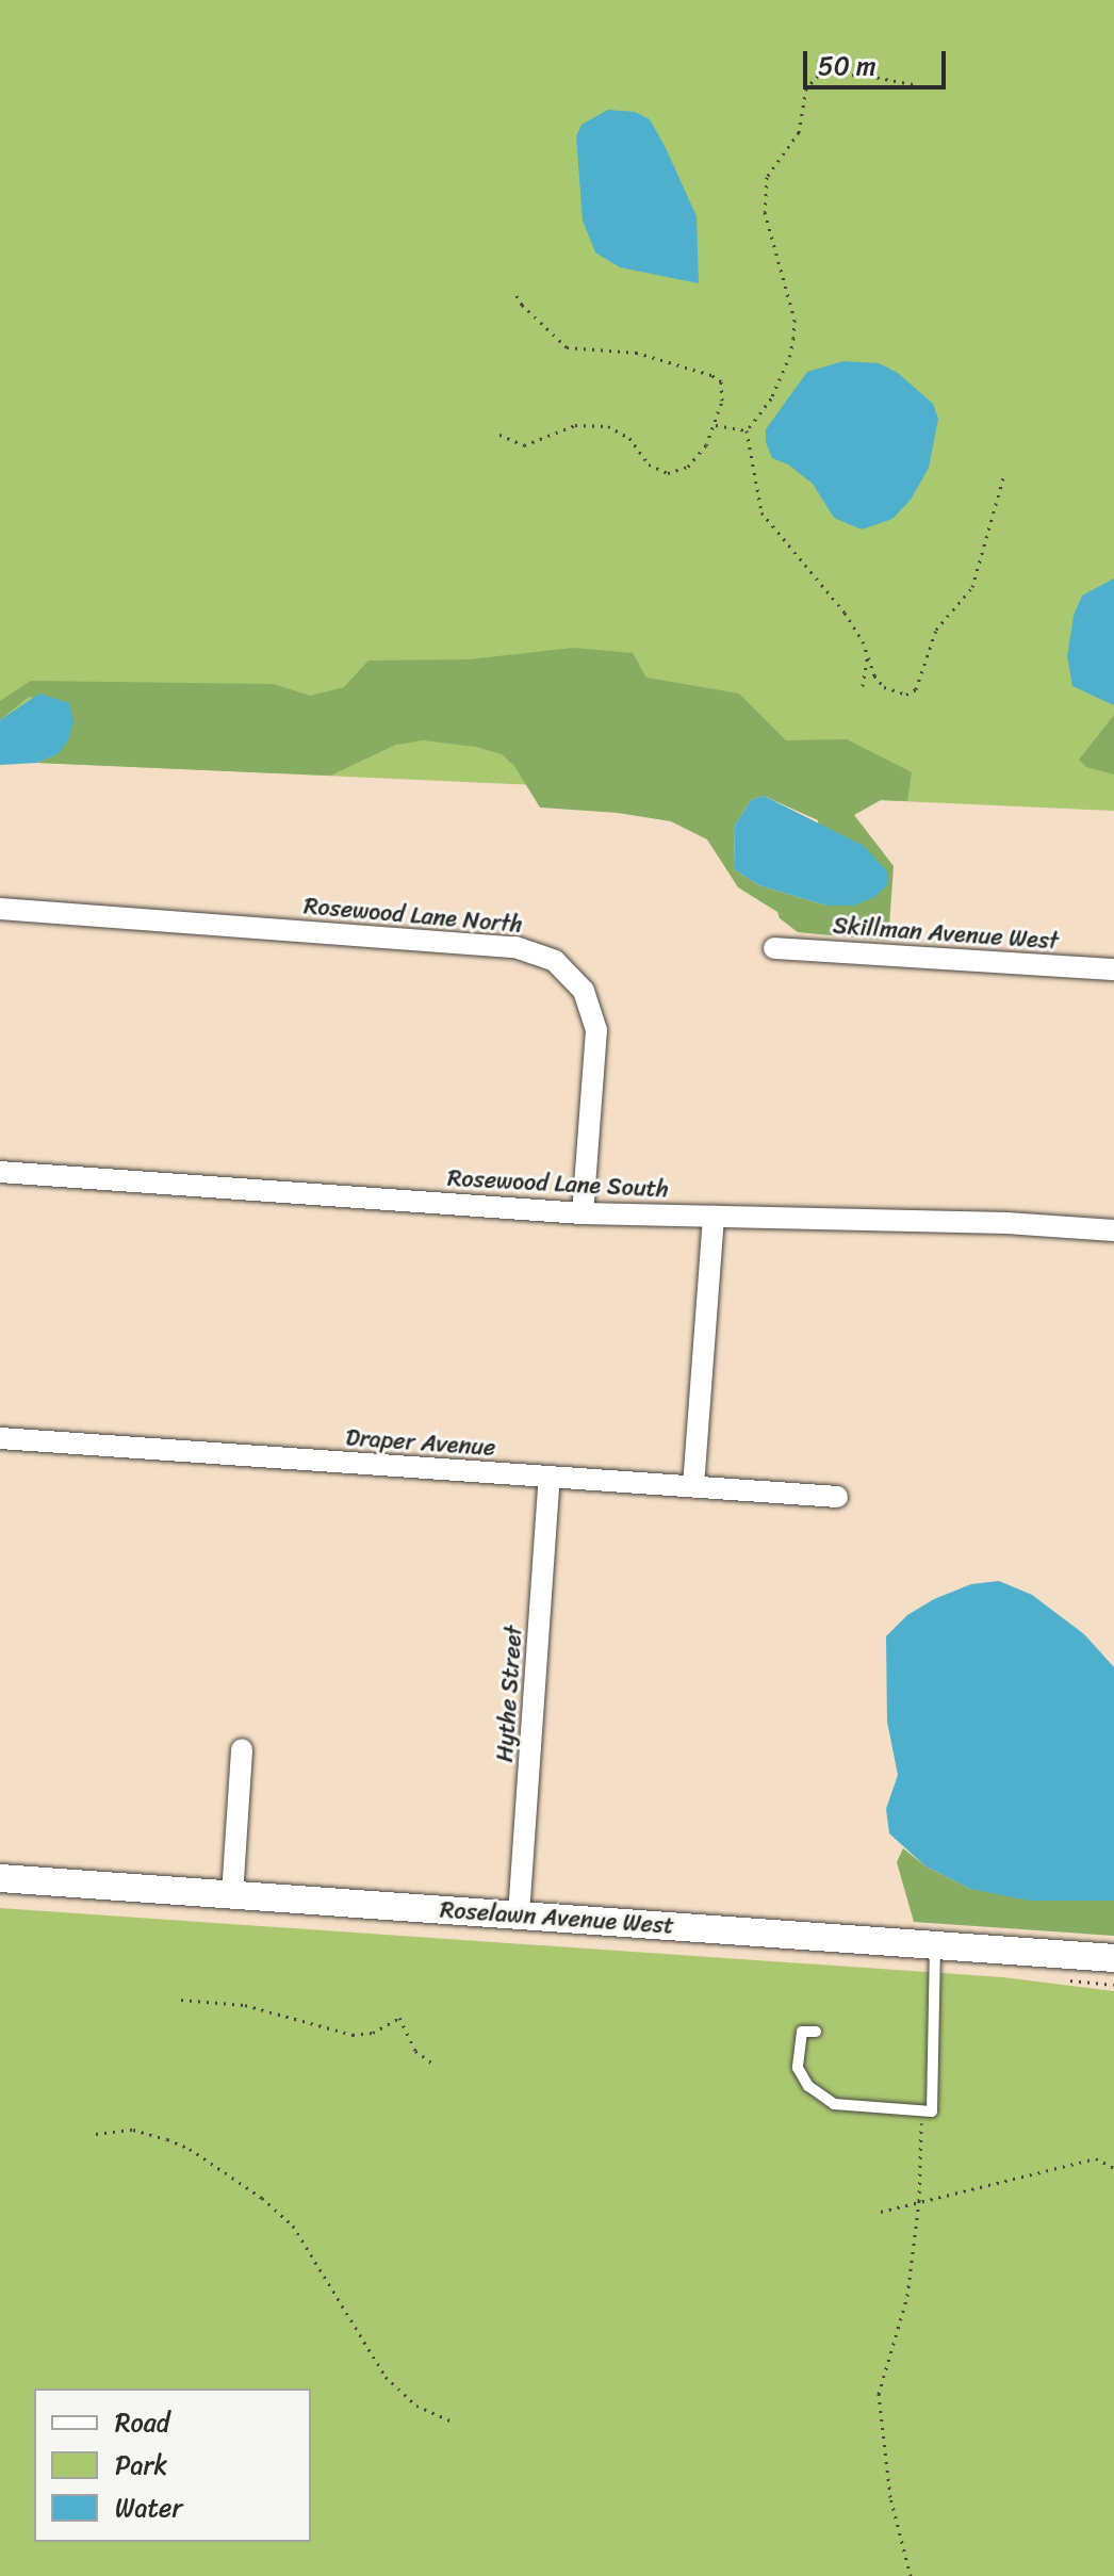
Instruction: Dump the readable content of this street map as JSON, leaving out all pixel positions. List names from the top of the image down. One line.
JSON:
{"streets":{"street":["Rosewood Lane North","Skillman Avenue West","Rosewood Lane South","Draper Avenue","Hythe Street","Roselawn Avenue West"]},"crossings":[["Rosewood Lane North","Rosewood Lane South"],["Draper Avenue","Hythe Street"],["Hythe Street","Roselawn Avenue West"]],"legend":["Road","Park","Water"],"scale_bar":"50 m"}
